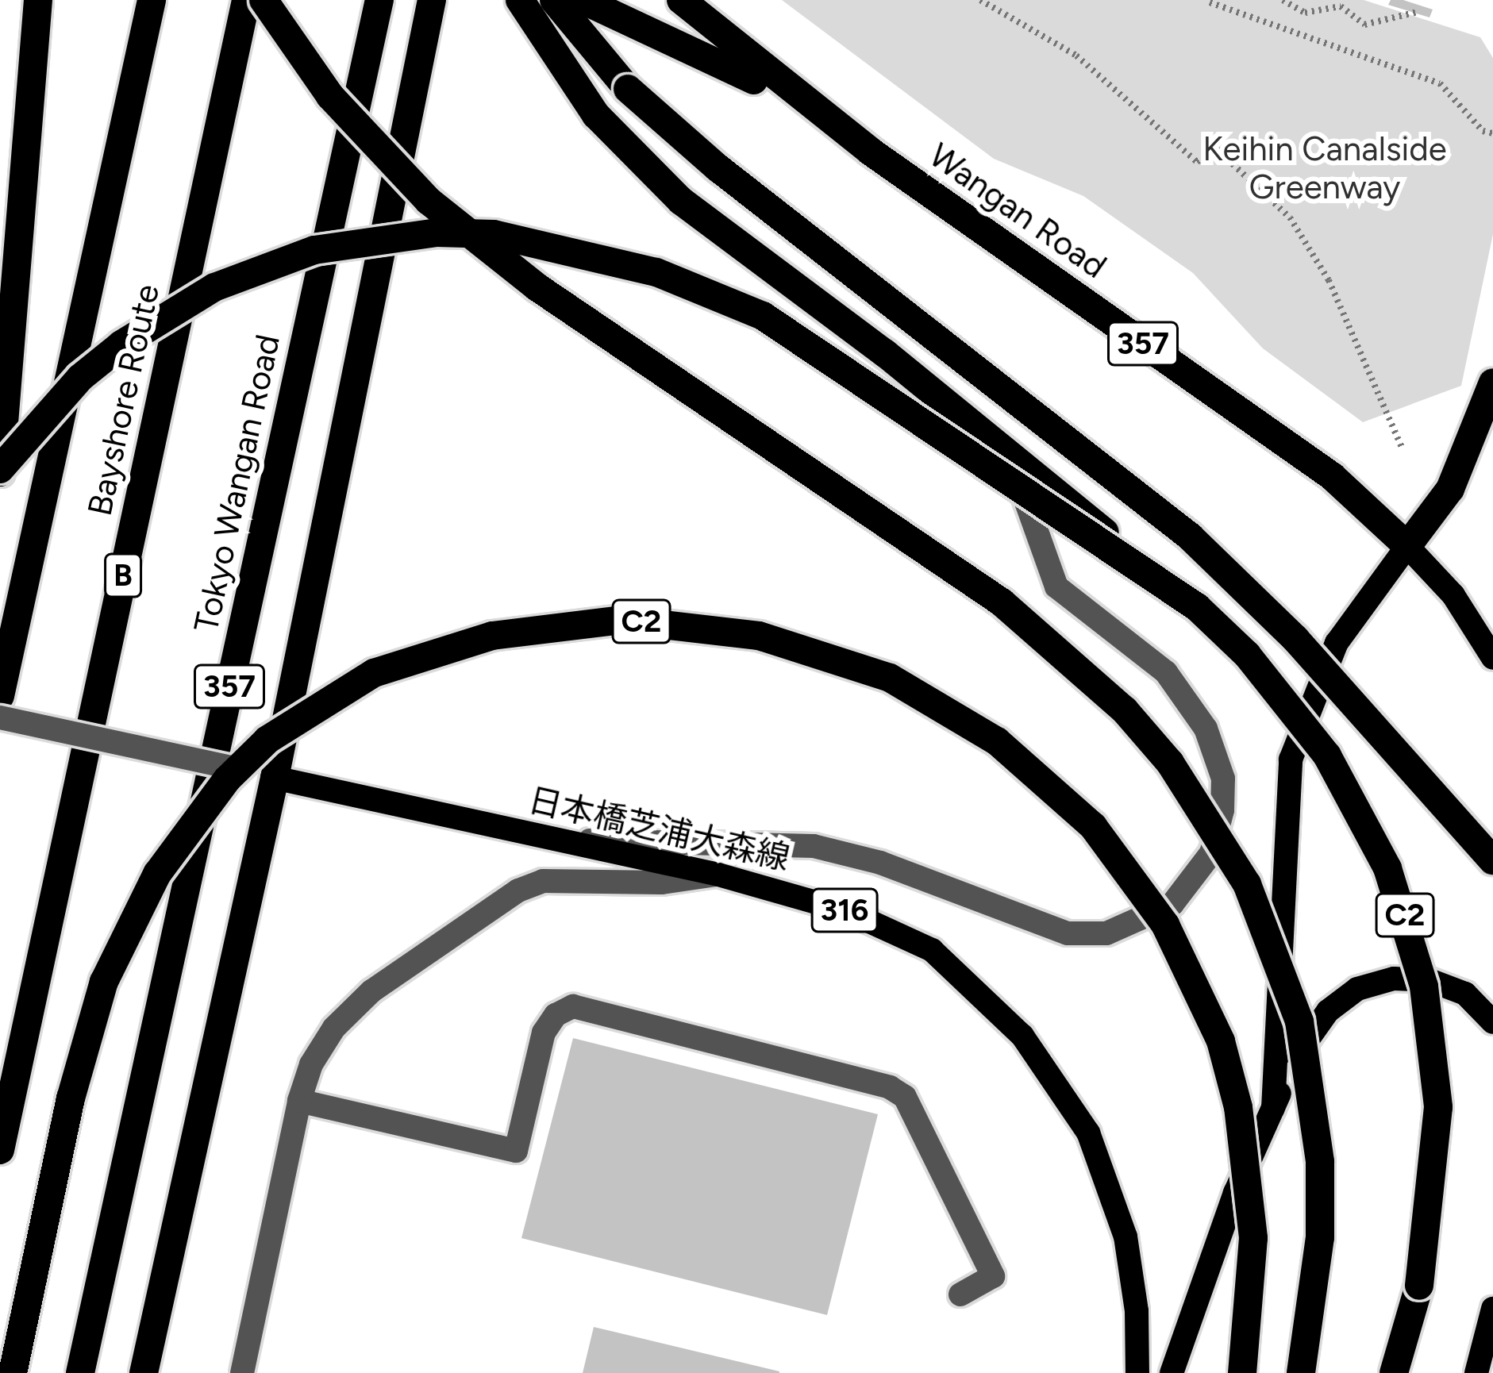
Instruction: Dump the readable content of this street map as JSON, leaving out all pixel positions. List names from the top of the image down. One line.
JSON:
{"streets":{"highway":["Wangan Road","357","Bayshore Route","Tokyo Wangan Road","B","C2"],"main road":["日本橋芝浦大森線","316"]},"crossings":[["357","日本橋芝浦大森線"]],"parks":["Keihin Canalside Greenway"]}
